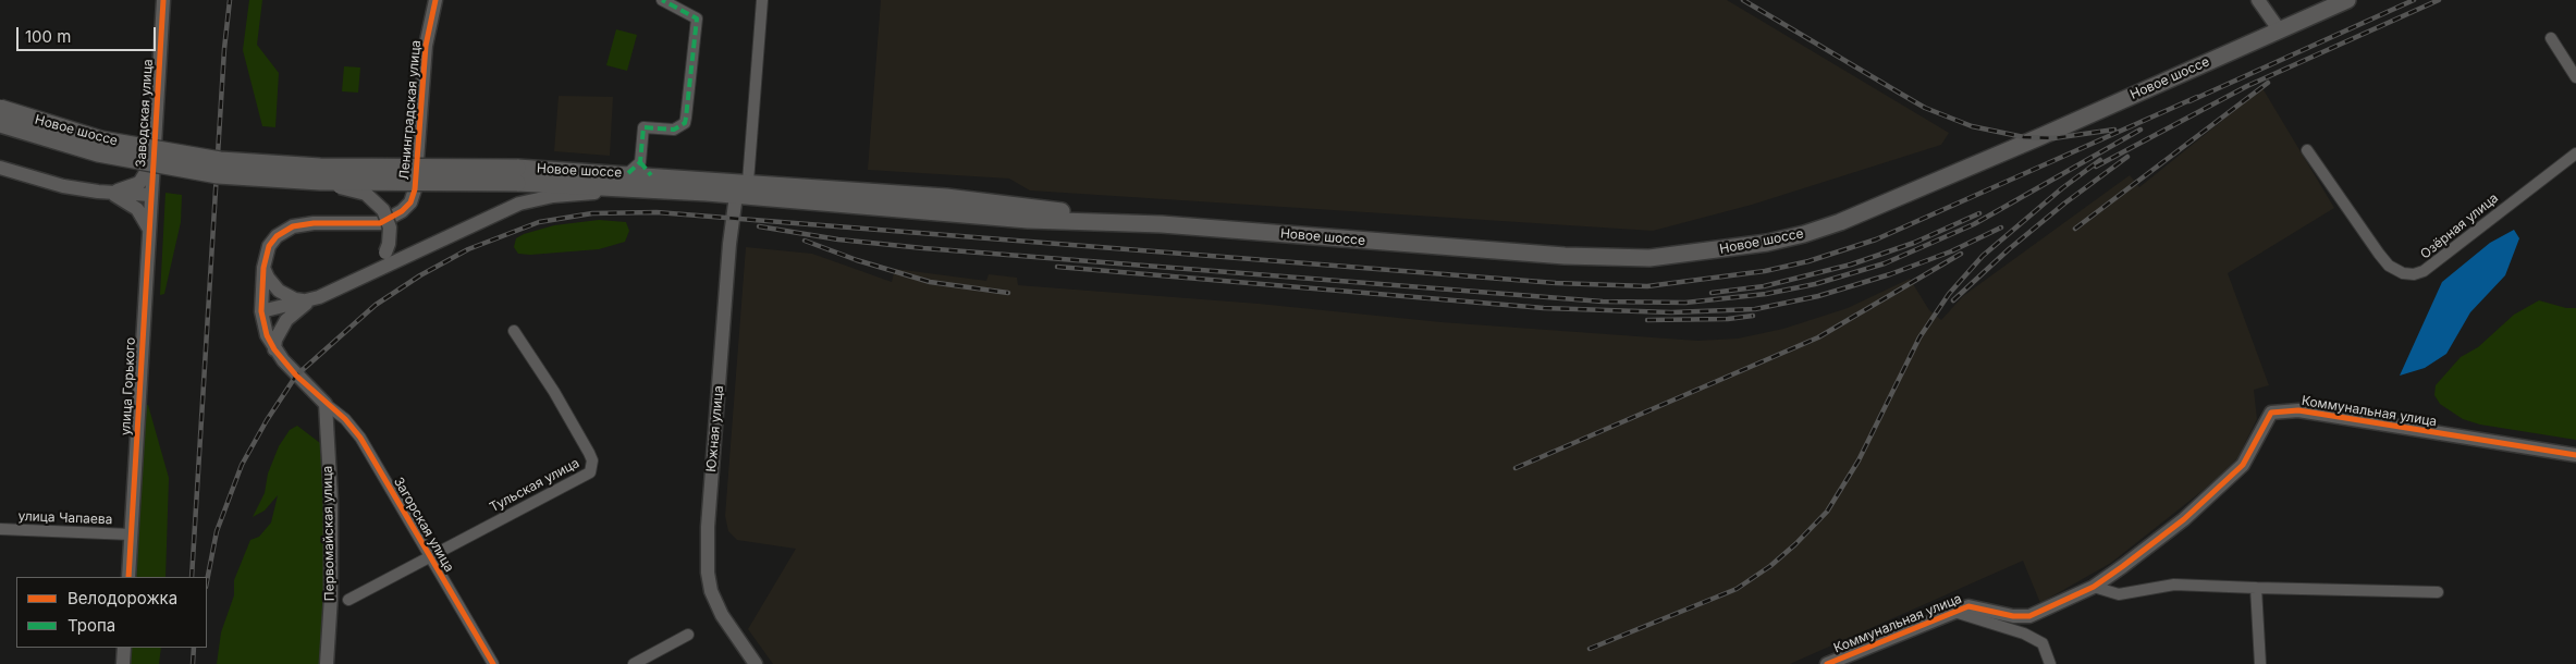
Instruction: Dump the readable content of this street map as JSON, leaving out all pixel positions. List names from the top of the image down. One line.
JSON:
{"streets":{"main road":["Новое шоссе"],"street":["Ленинградская улица","Заводская улица","Озёрная улица","улица Горького","Коммунальная улица","Южная улица","Тульская улица","улица Чапаева","Загорская улица","Первомайская улица"]},"crossings":[["Новое шоссе","Южная улица"],["Заводская улица","улица Горького"],["улица Горького","улица Чапаева"],["Тульская улица","Загорская улица"],["Загорская улица","Первомайская улица"]],"legend":["Велодорожка","Тропа"],"scale_bar":"100 m"}
